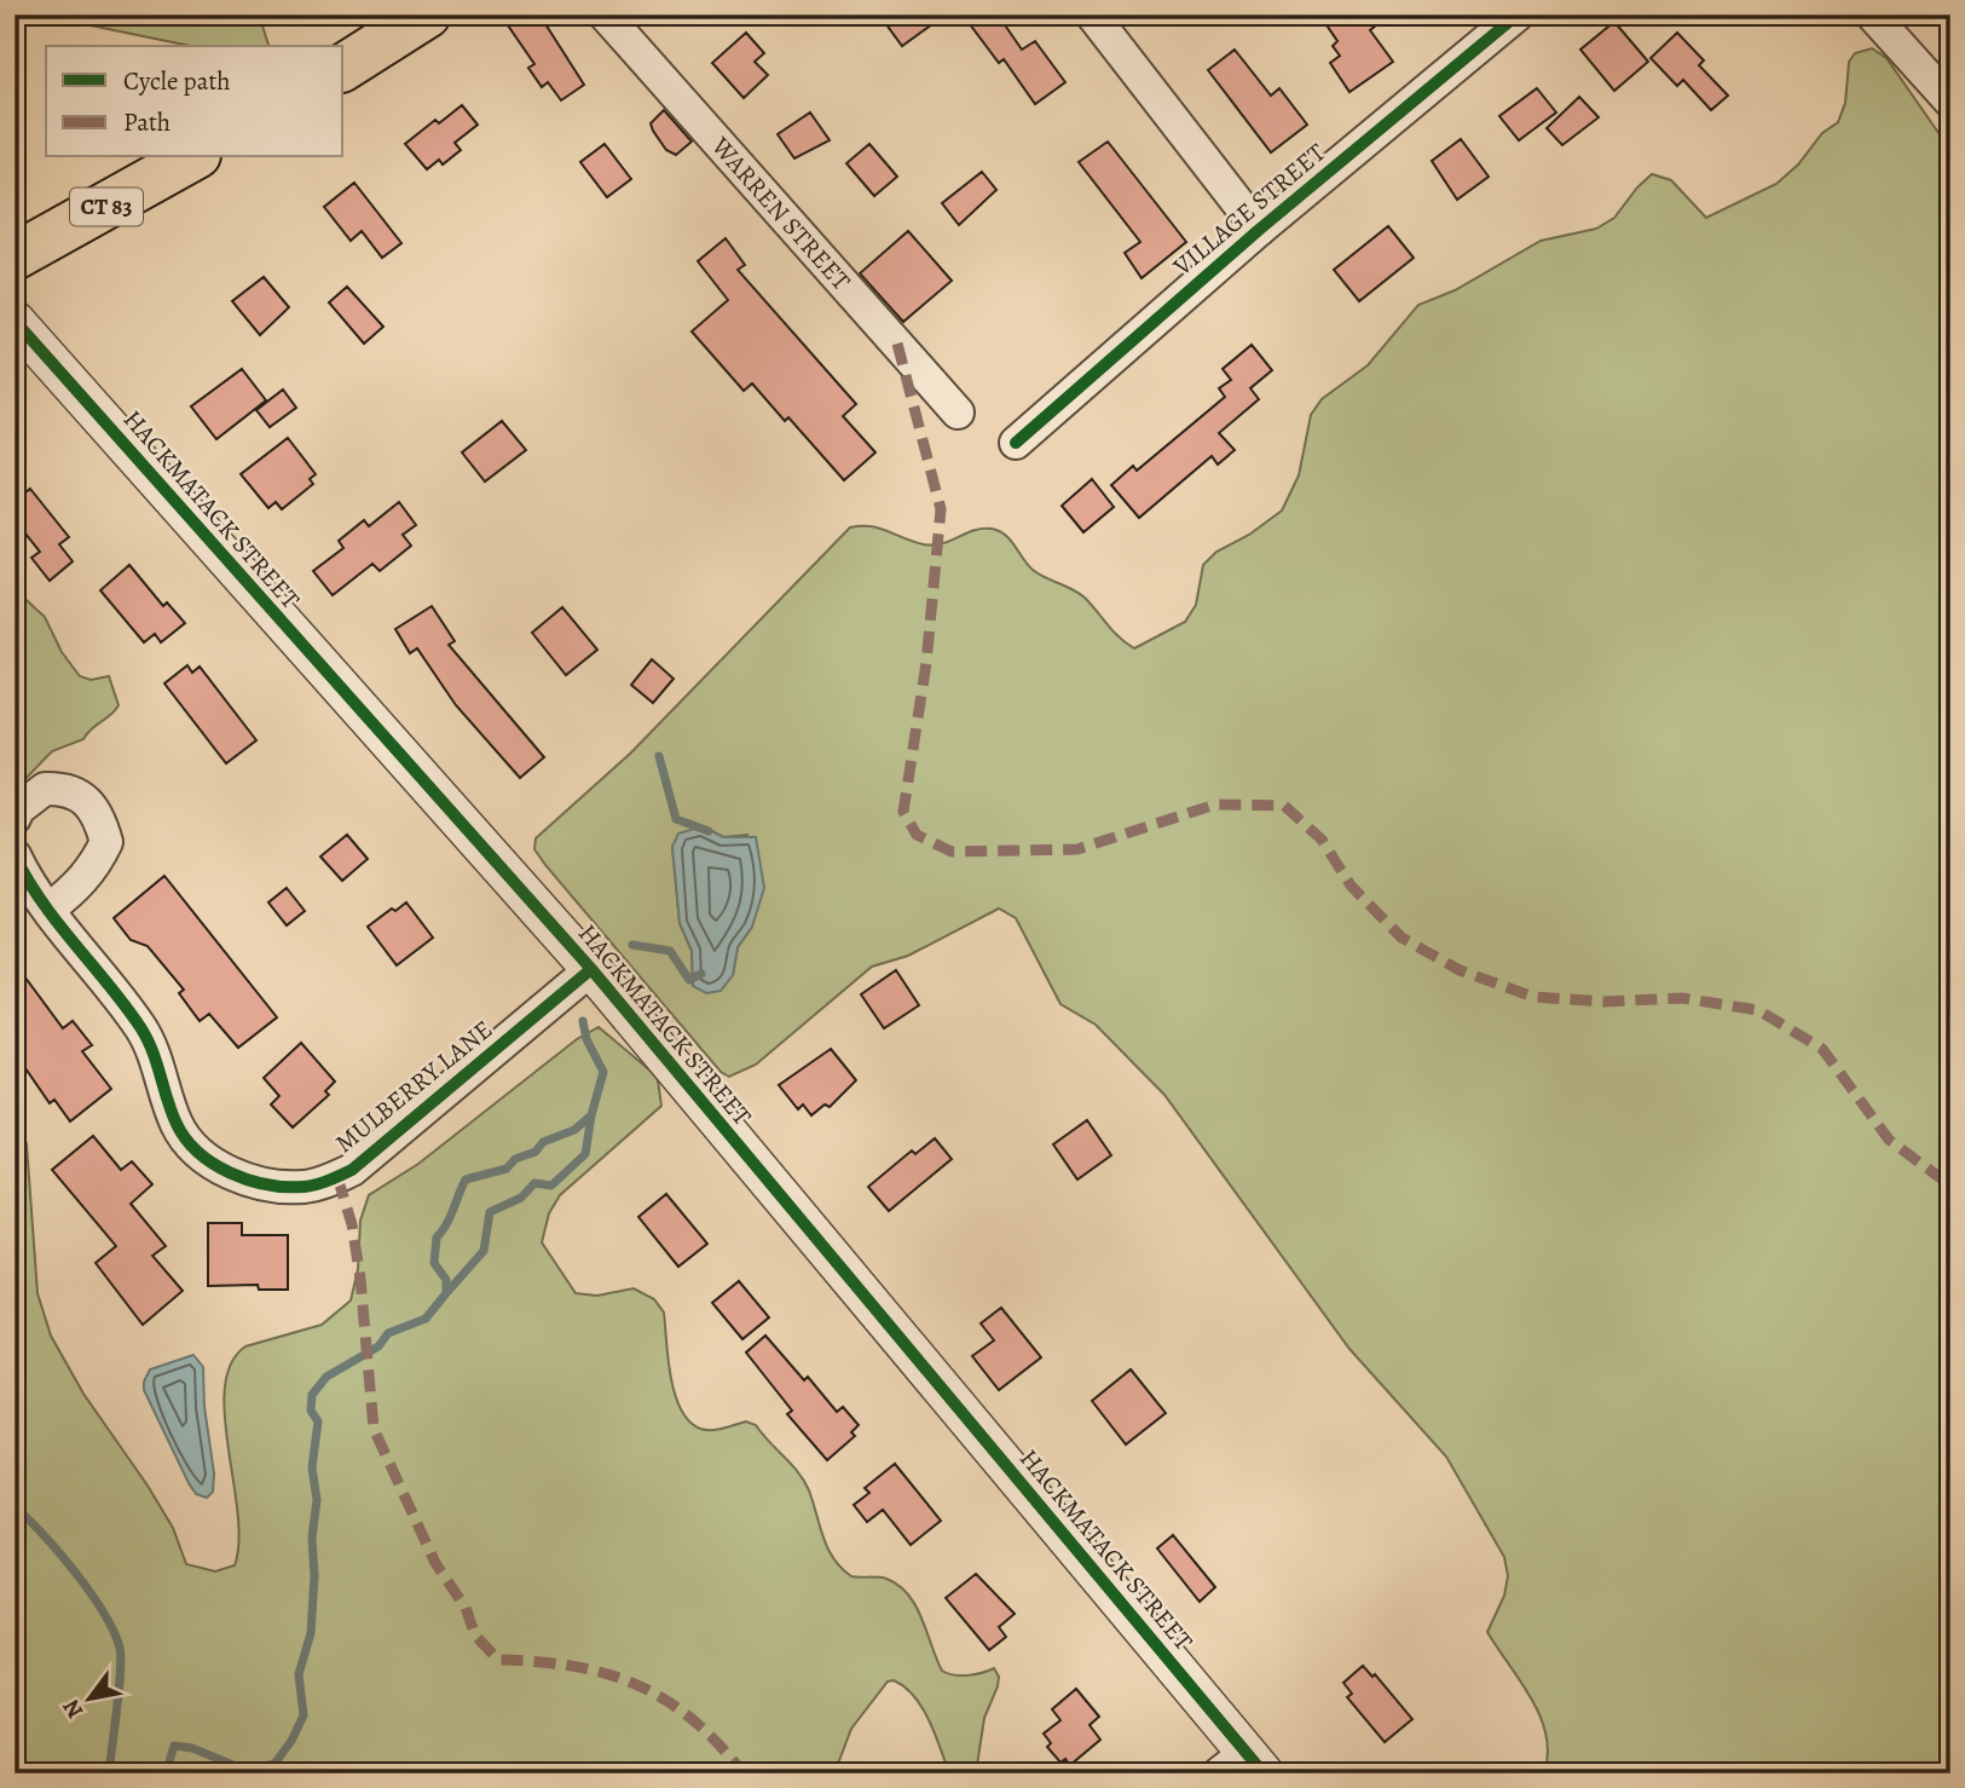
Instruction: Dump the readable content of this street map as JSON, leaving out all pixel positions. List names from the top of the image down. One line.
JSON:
{"streets":{"main road":["CT 83"],"street":["VILLAGE STREET","WARREN STREET","HACKMATACK STREET","MULBERRY LANE"]},"crossings":[["HACKMATACK STREET","MULBERRY LANE"]],"legend":["Cycle path","Path"],"north":"bottom left"}
